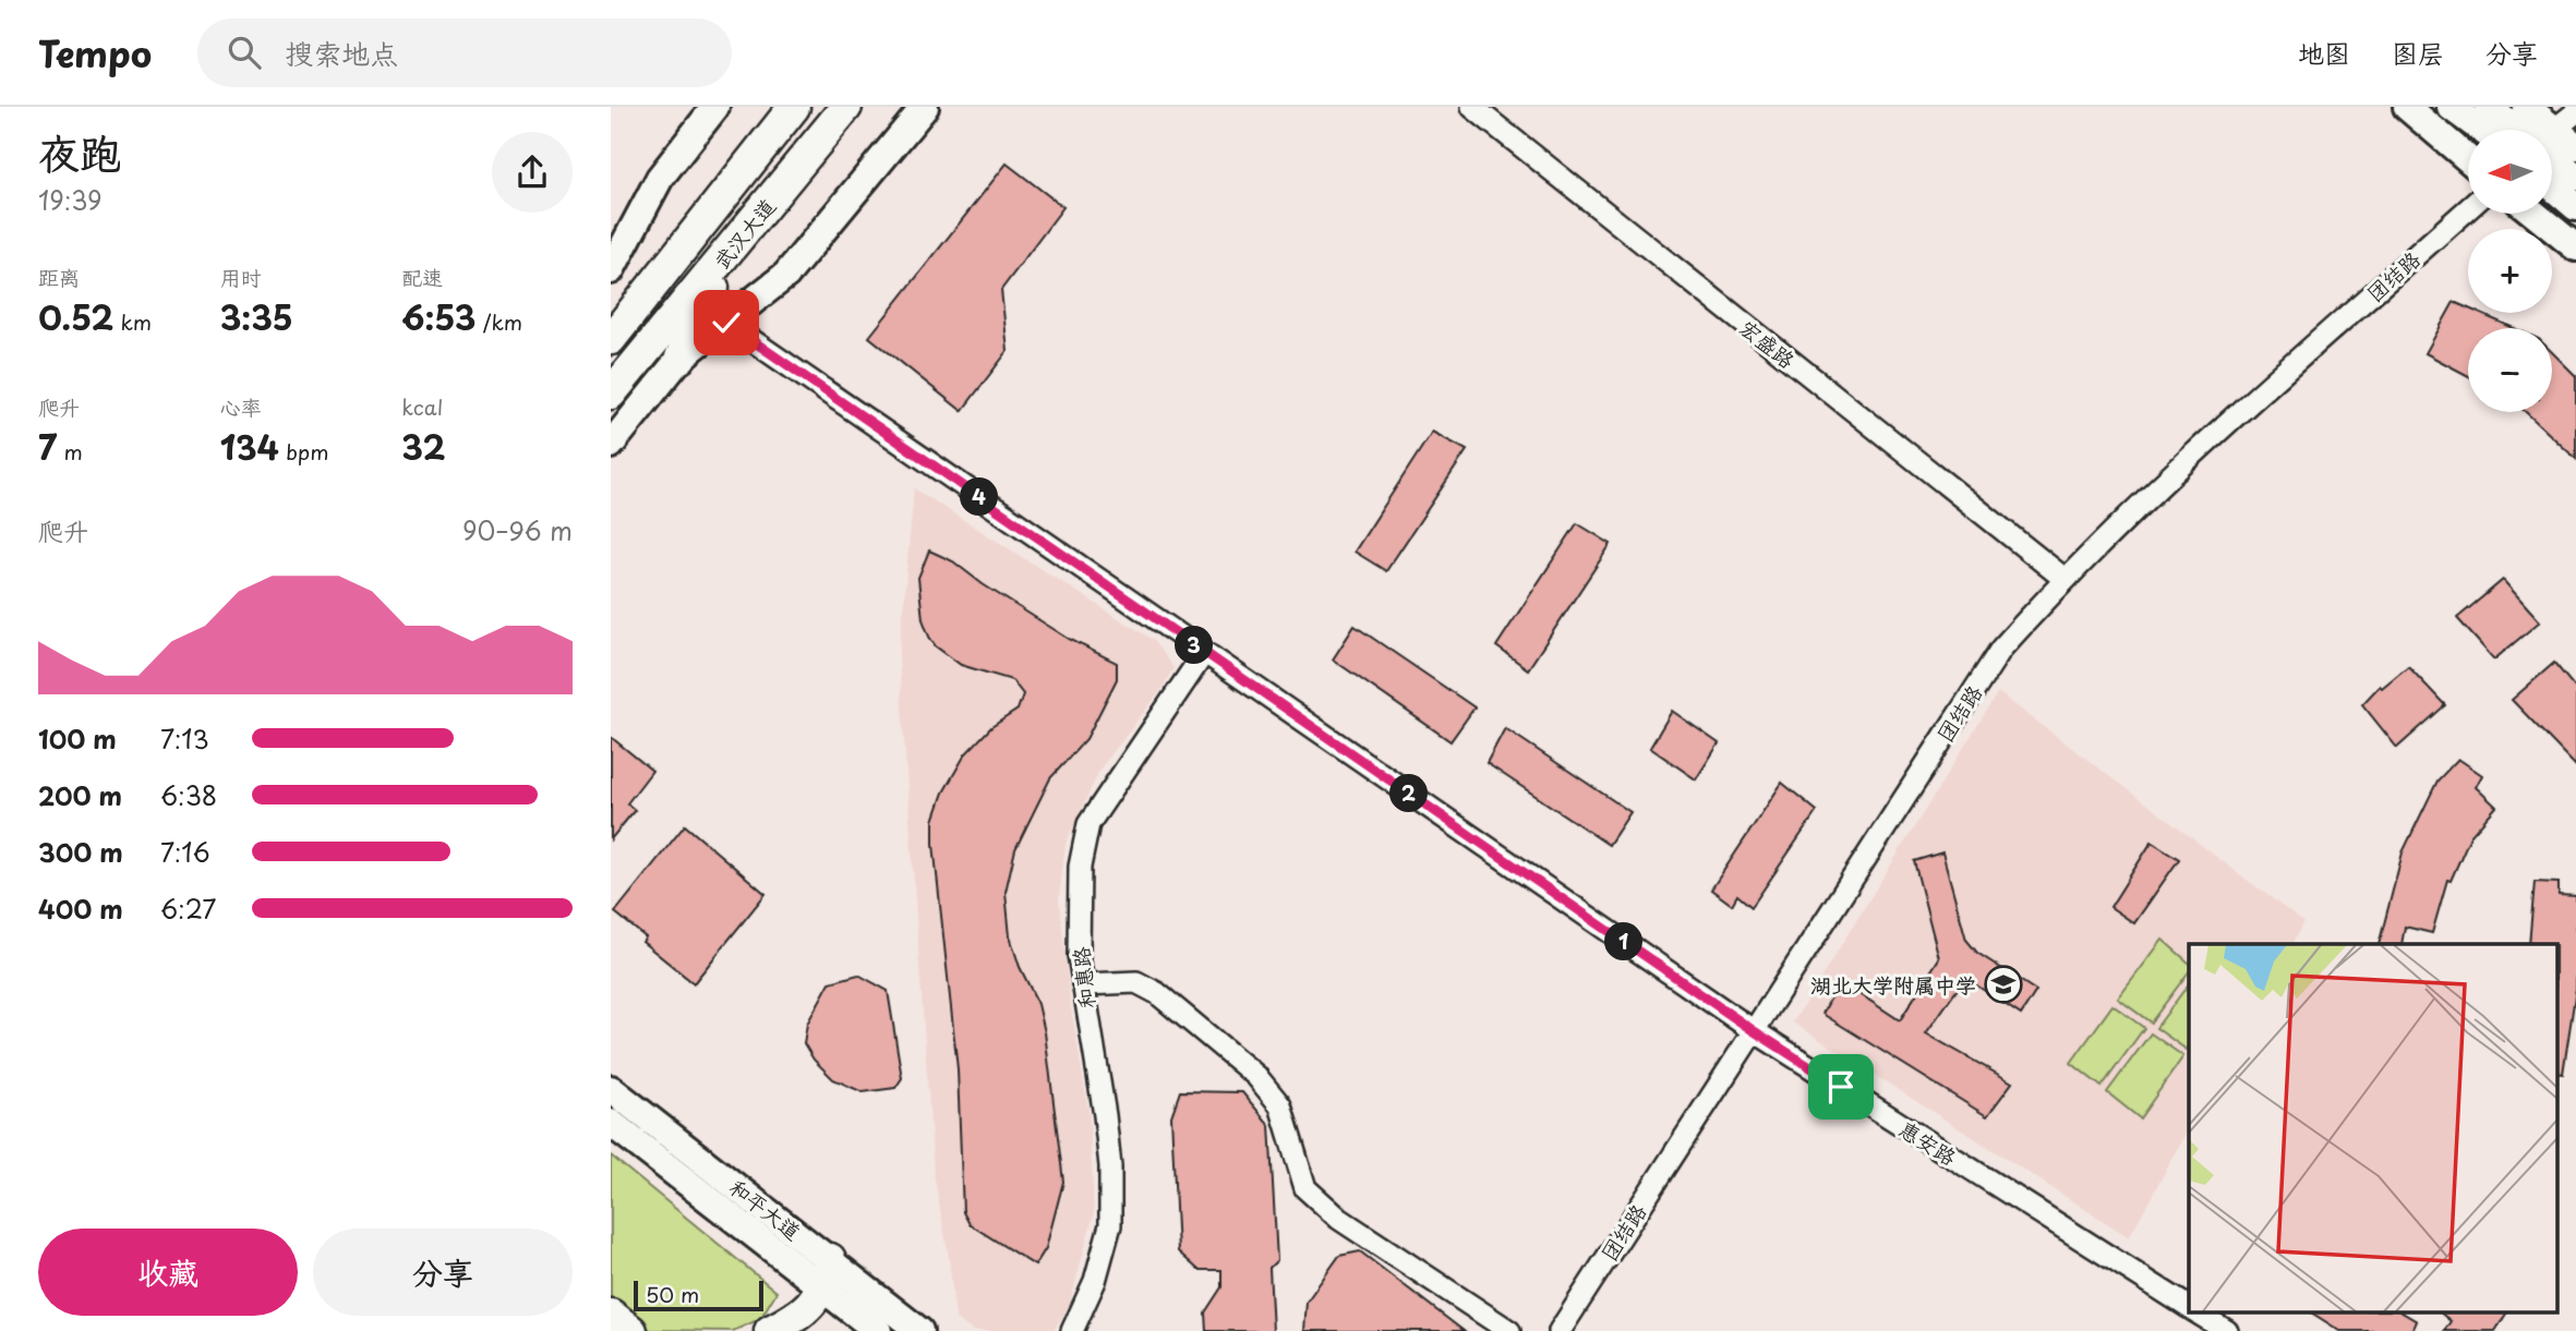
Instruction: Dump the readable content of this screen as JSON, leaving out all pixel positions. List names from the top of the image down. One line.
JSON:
{"streets":{"highway":["武汉大道"],"main road":["和平大道"],"street":["团结路","宏盛路","和惠路","惠安路"]},"crossings":[["团结路","宏盛路"],["团结路","惠安路"],["和惠路","惠安路"]],"places":{"school or university":["湖北大学附属中学"]},"scale_bar":"50 m","north":"left","page":{"header":"Tempo","search":"搜索地点","nav":["地图","图层","分享"],"heading":["夜跑","19:39"],"map_buttons":["+","−"],"stats":[["距离","0.52 km"],["用时","3:35"],["配速","6:53 /km"],["爬升","7 m"],["心率","134 bpm"],["kcal","32"]],"pins":["4","3","2","1"],"chart":["爬升","90–96 m"],"list":[{"name":"100 m","note":"7:13"},{"name":"200 m","note":"6:38"},{"name":"300 m","note":"7:16"},{"name":"400 m","note":"6:27"}],"buttons":["收藏","分享"],"scale":"50 m"}}
